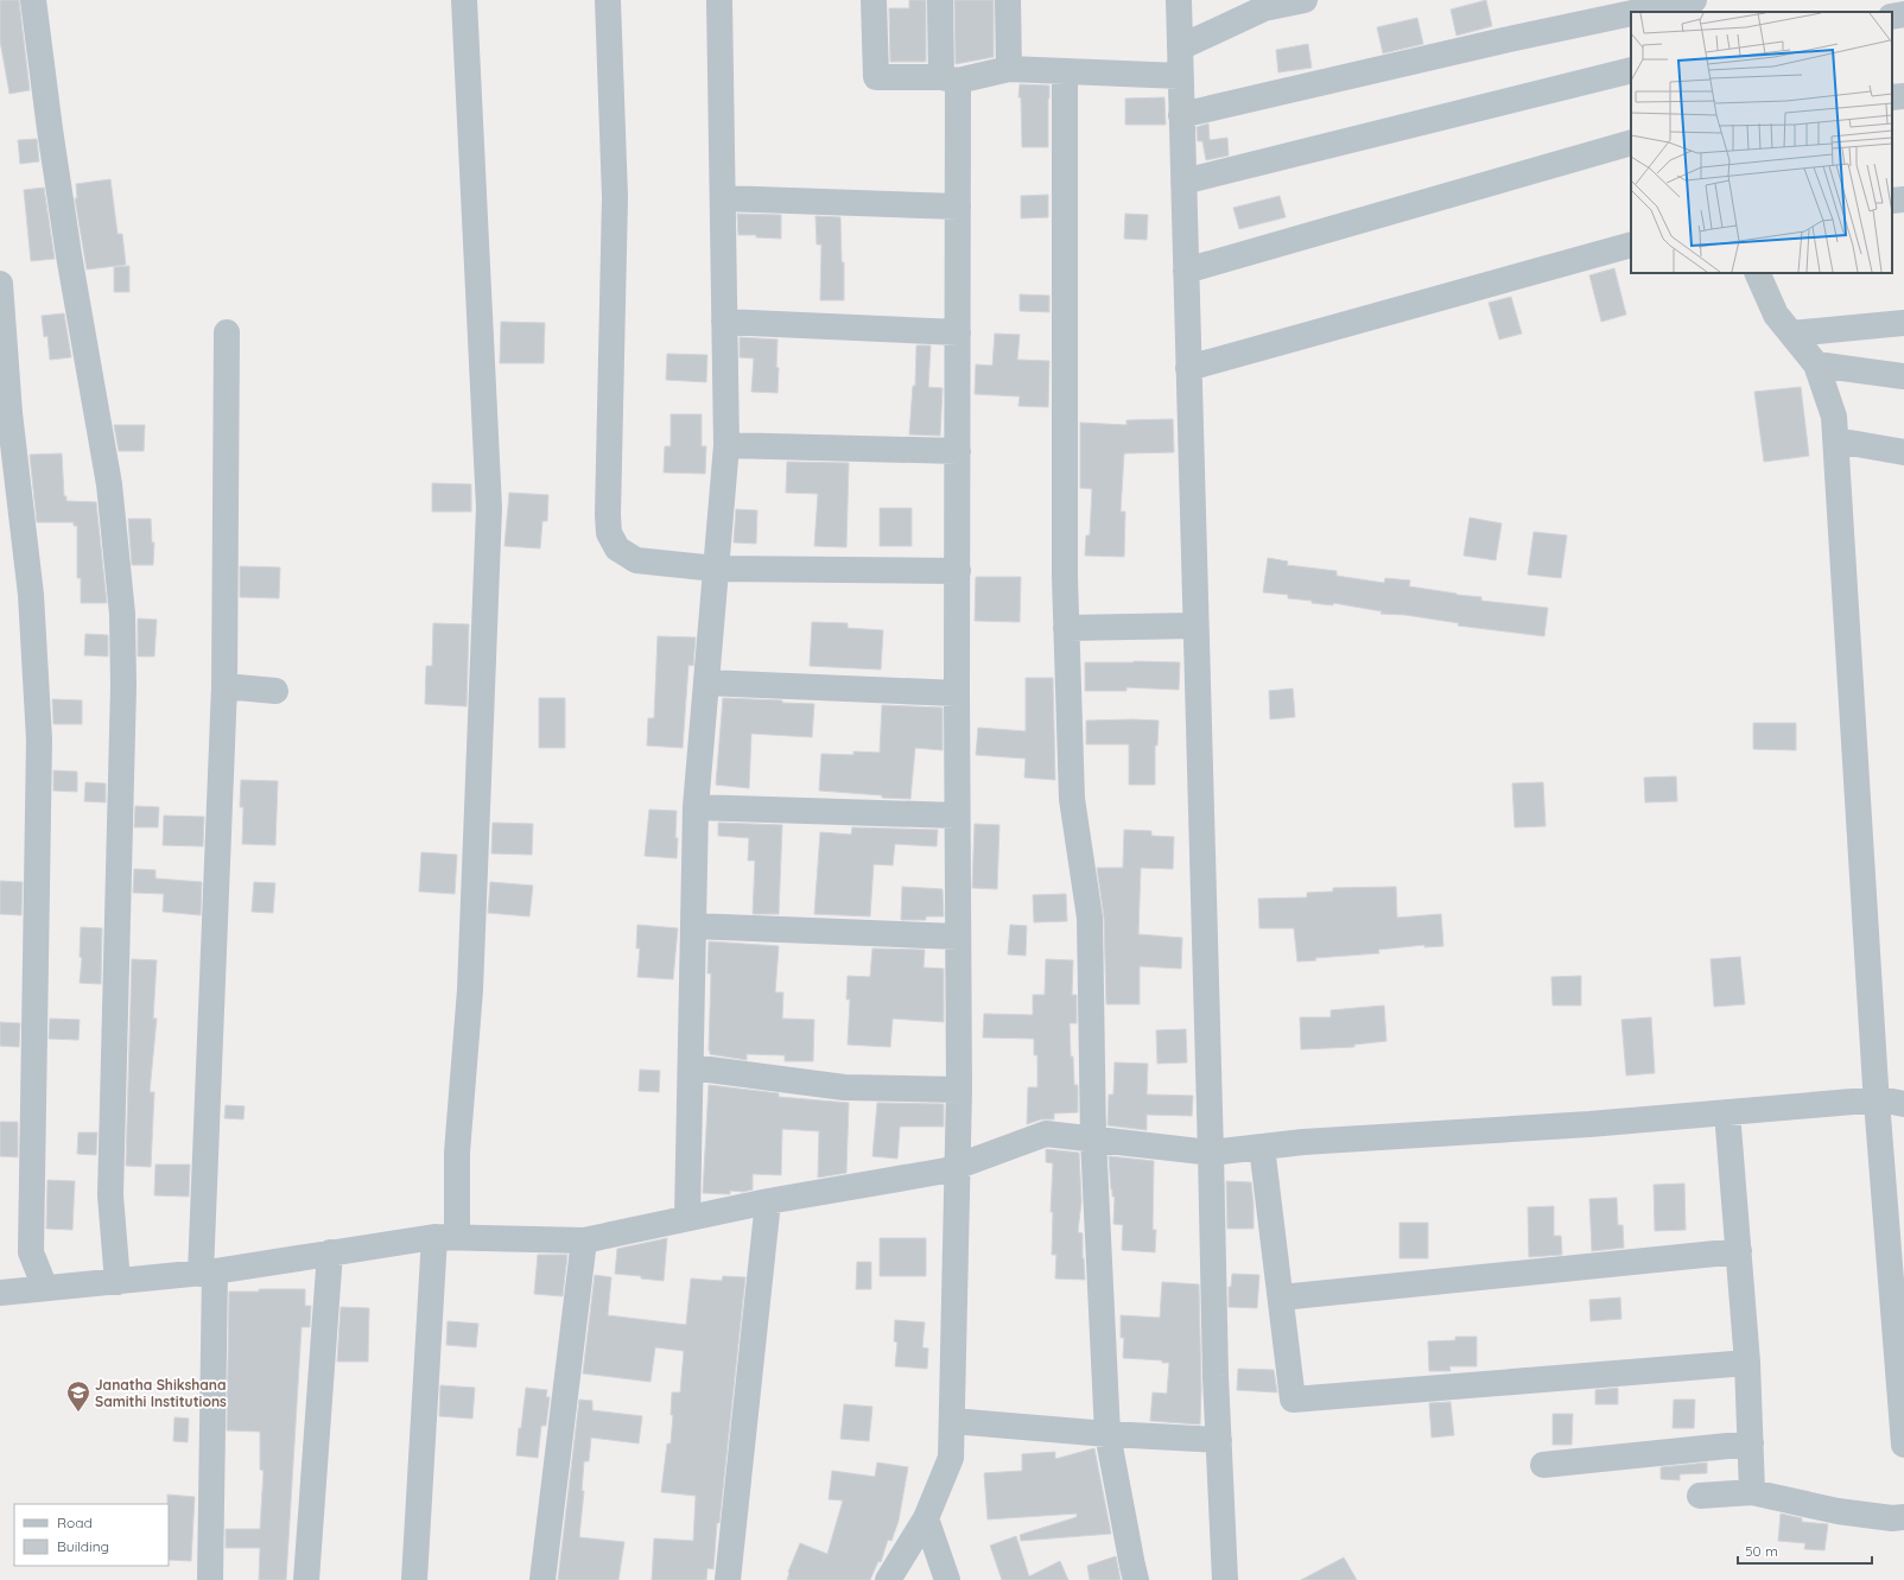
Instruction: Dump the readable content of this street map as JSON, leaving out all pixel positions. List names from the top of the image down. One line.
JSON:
{"places":{"school or university":["Janatha Shikshana Samithi Institutions"]},"legend":["Road","Building"],"scale_bar":"50 m"}
